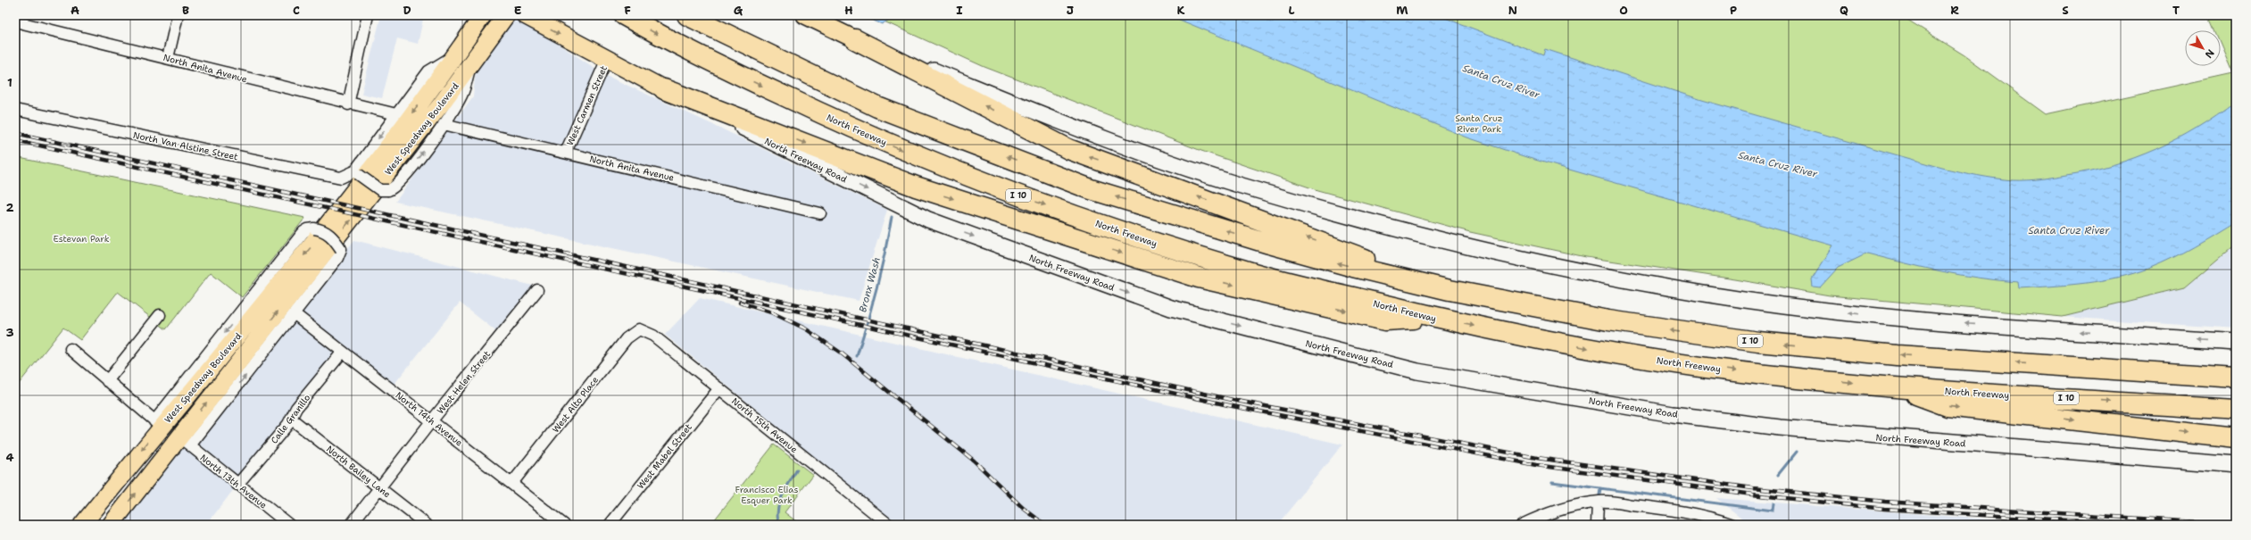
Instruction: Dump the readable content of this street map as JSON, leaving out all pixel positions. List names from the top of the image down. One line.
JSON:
{"streets":{"highway":["North Freeway","I 10"],"main road":["West Speedway Boulevard","North Freeway Road"],"street":["North Anita Avenue","West Carmen Street","North Van Alstine Street","West Helen Street","West Alto Place","Calle Granillo","North 14th Avenue","North 15th Avenue","West Mabel Street","North Bailey Lane","North 13th Avenue"]},"crossings":[["North Anita Avenue","West Carmen Street"],["West Carmen Street","North Freeway Road"],["West Speedway Boulevard","North 14th Avenue"],["West Speedway Boulevard","North 13th Avenue"],["West Helen Street","North 14th Avenue"],["West Helen Street","North Bailey Lane"],["West Alto Place","North 14th Avenue"],["West Alto Place","North 15th Avenue"],["Calle Granillo","North 14th Avenue"],["Calle Granillo","North Bailey Lane"],["Calle Granillo","North 13th Avenue"],["North 15th Avenue","West Mabel Street"]],"water":["Santa Cruz River","Bronx Wash"],"parks":["Santa Cruz River Park","Estevan Park","Francisco Elias Esquer Park"],"north":"bottom right","grid":{"columns":["A","B","C","D","E","F","G","H","I","J","K","L","M","N","O","P","Q","R","S","T"],"rows":["1","2","3","4"]}}
